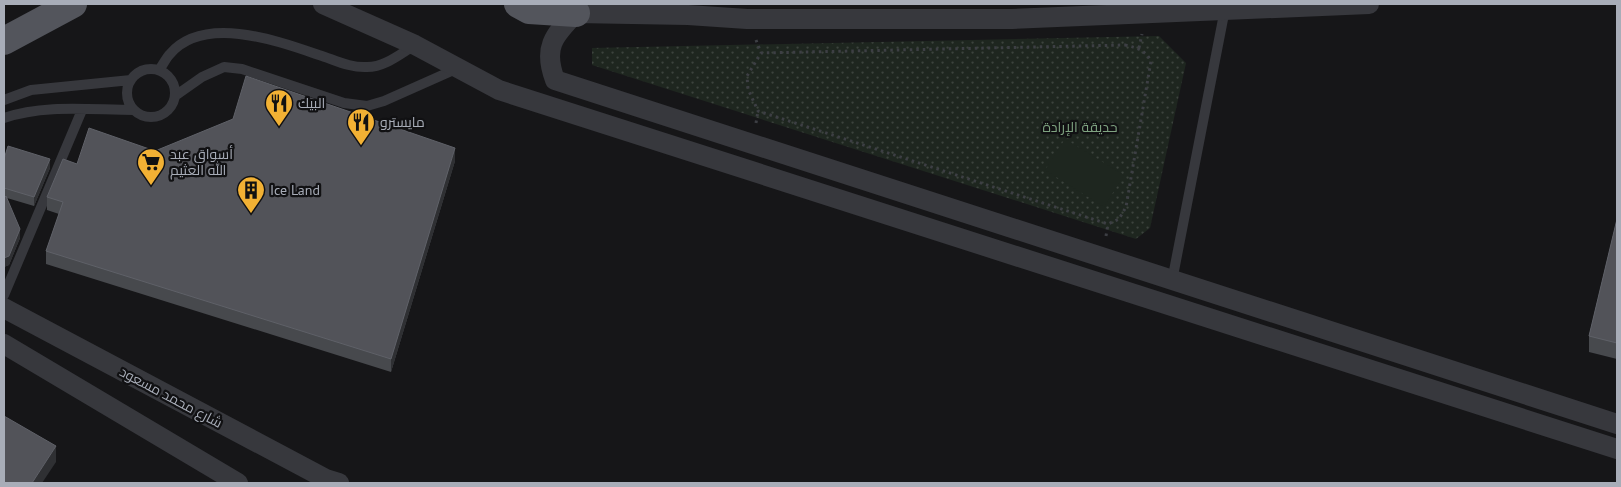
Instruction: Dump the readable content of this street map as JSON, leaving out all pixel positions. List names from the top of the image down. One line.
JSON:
{"streets":{"street":["شارع محمد مسعود"]},"parks":["حديقة الإرادة"],"places":{"restaurant":["البيك","مايسترو"],"supermarket":["أسواق عبد الله العثيم"],"building":["Ice Land"]}}
